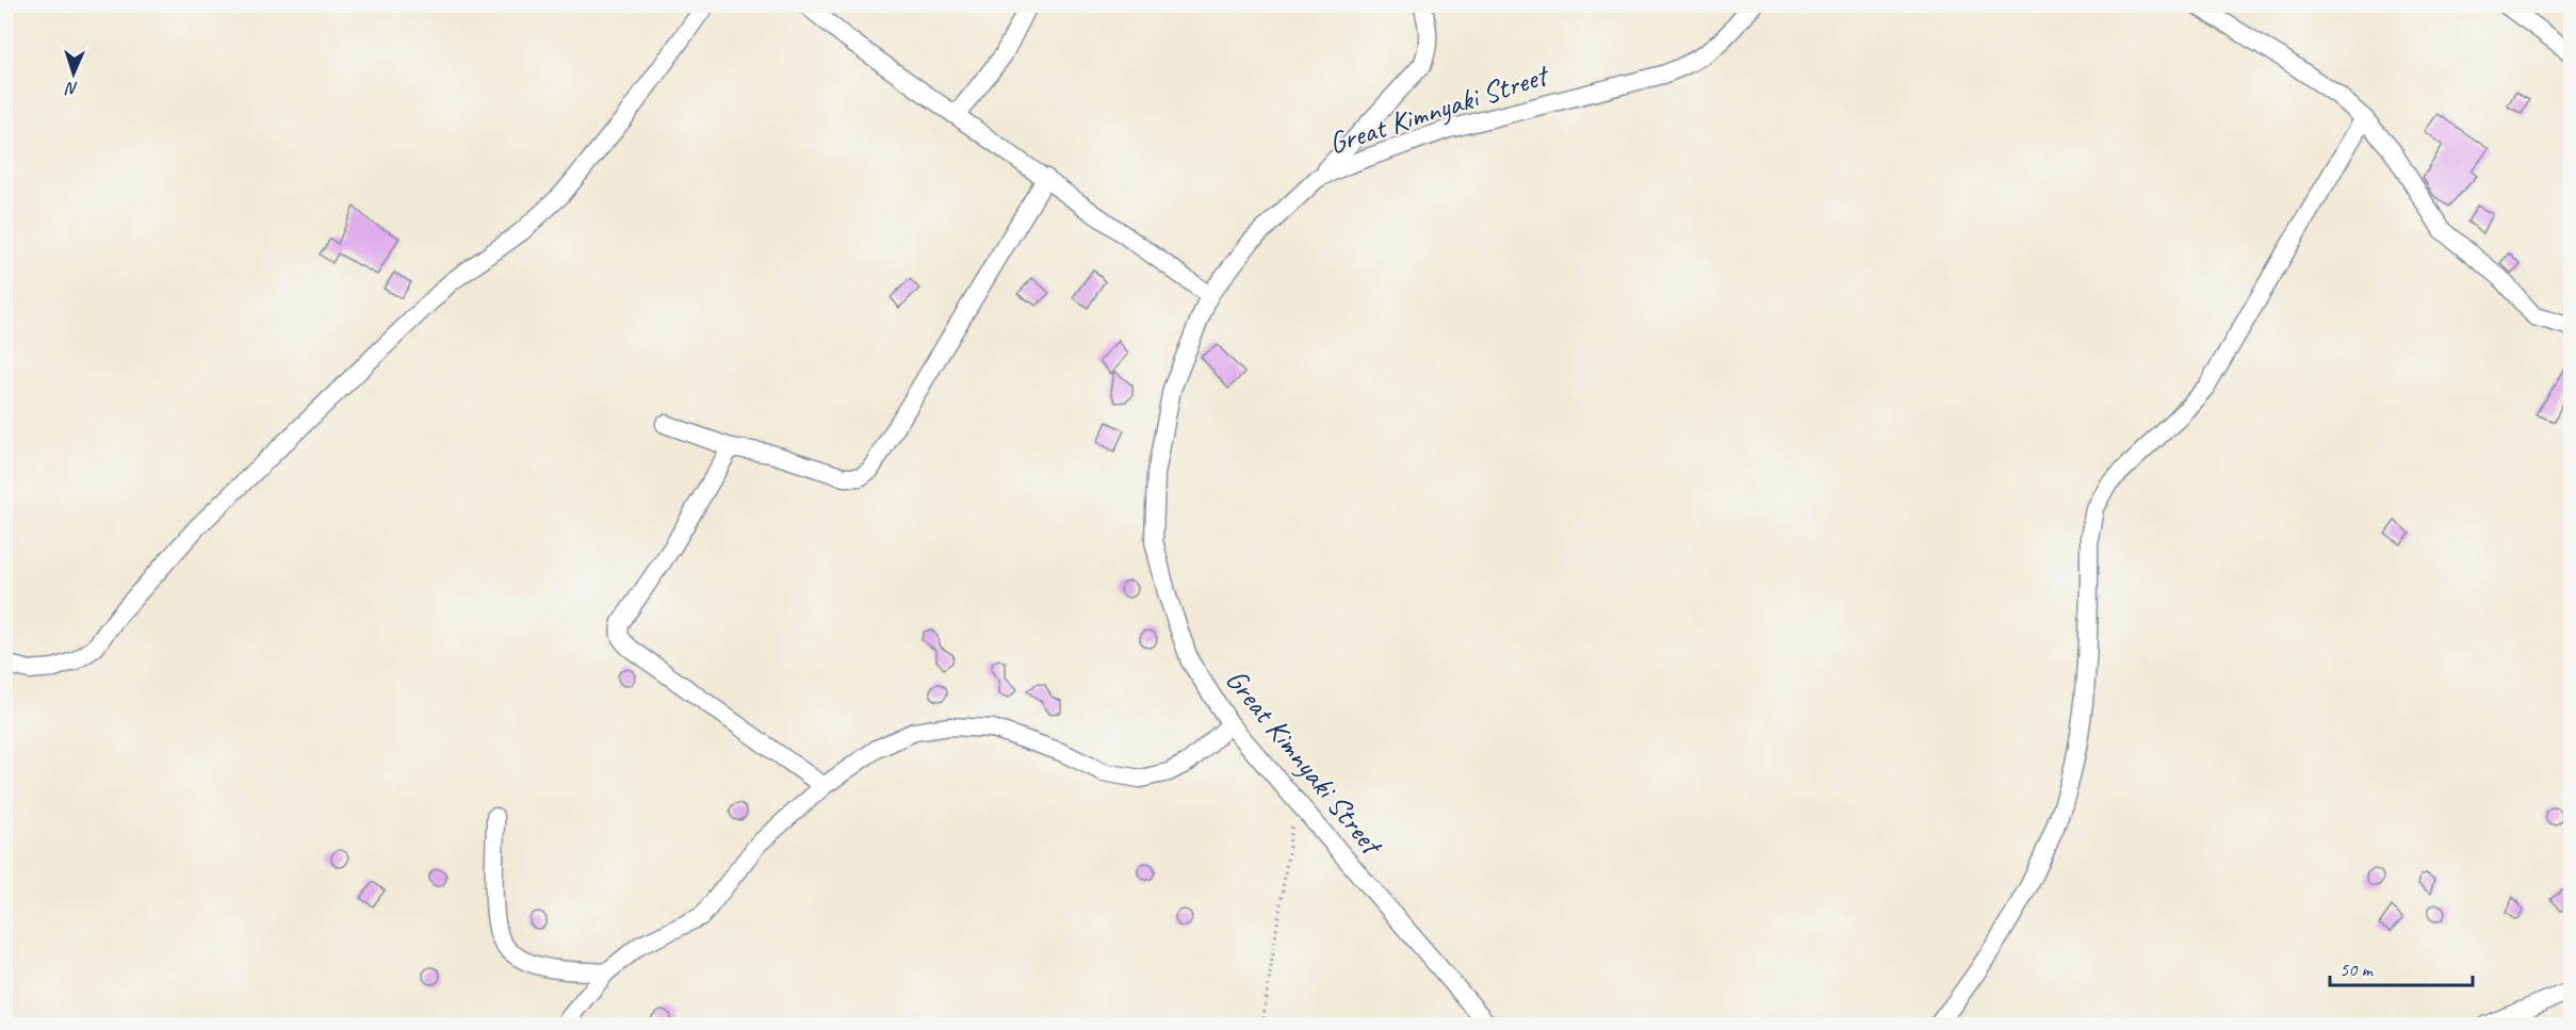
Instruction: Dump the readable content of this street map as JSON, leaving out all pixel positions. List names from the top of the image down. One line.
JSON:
{"streets":{"street":["Great Kimnyaki Street"]},"scale_bar":"50 m","north":"bottom"}
